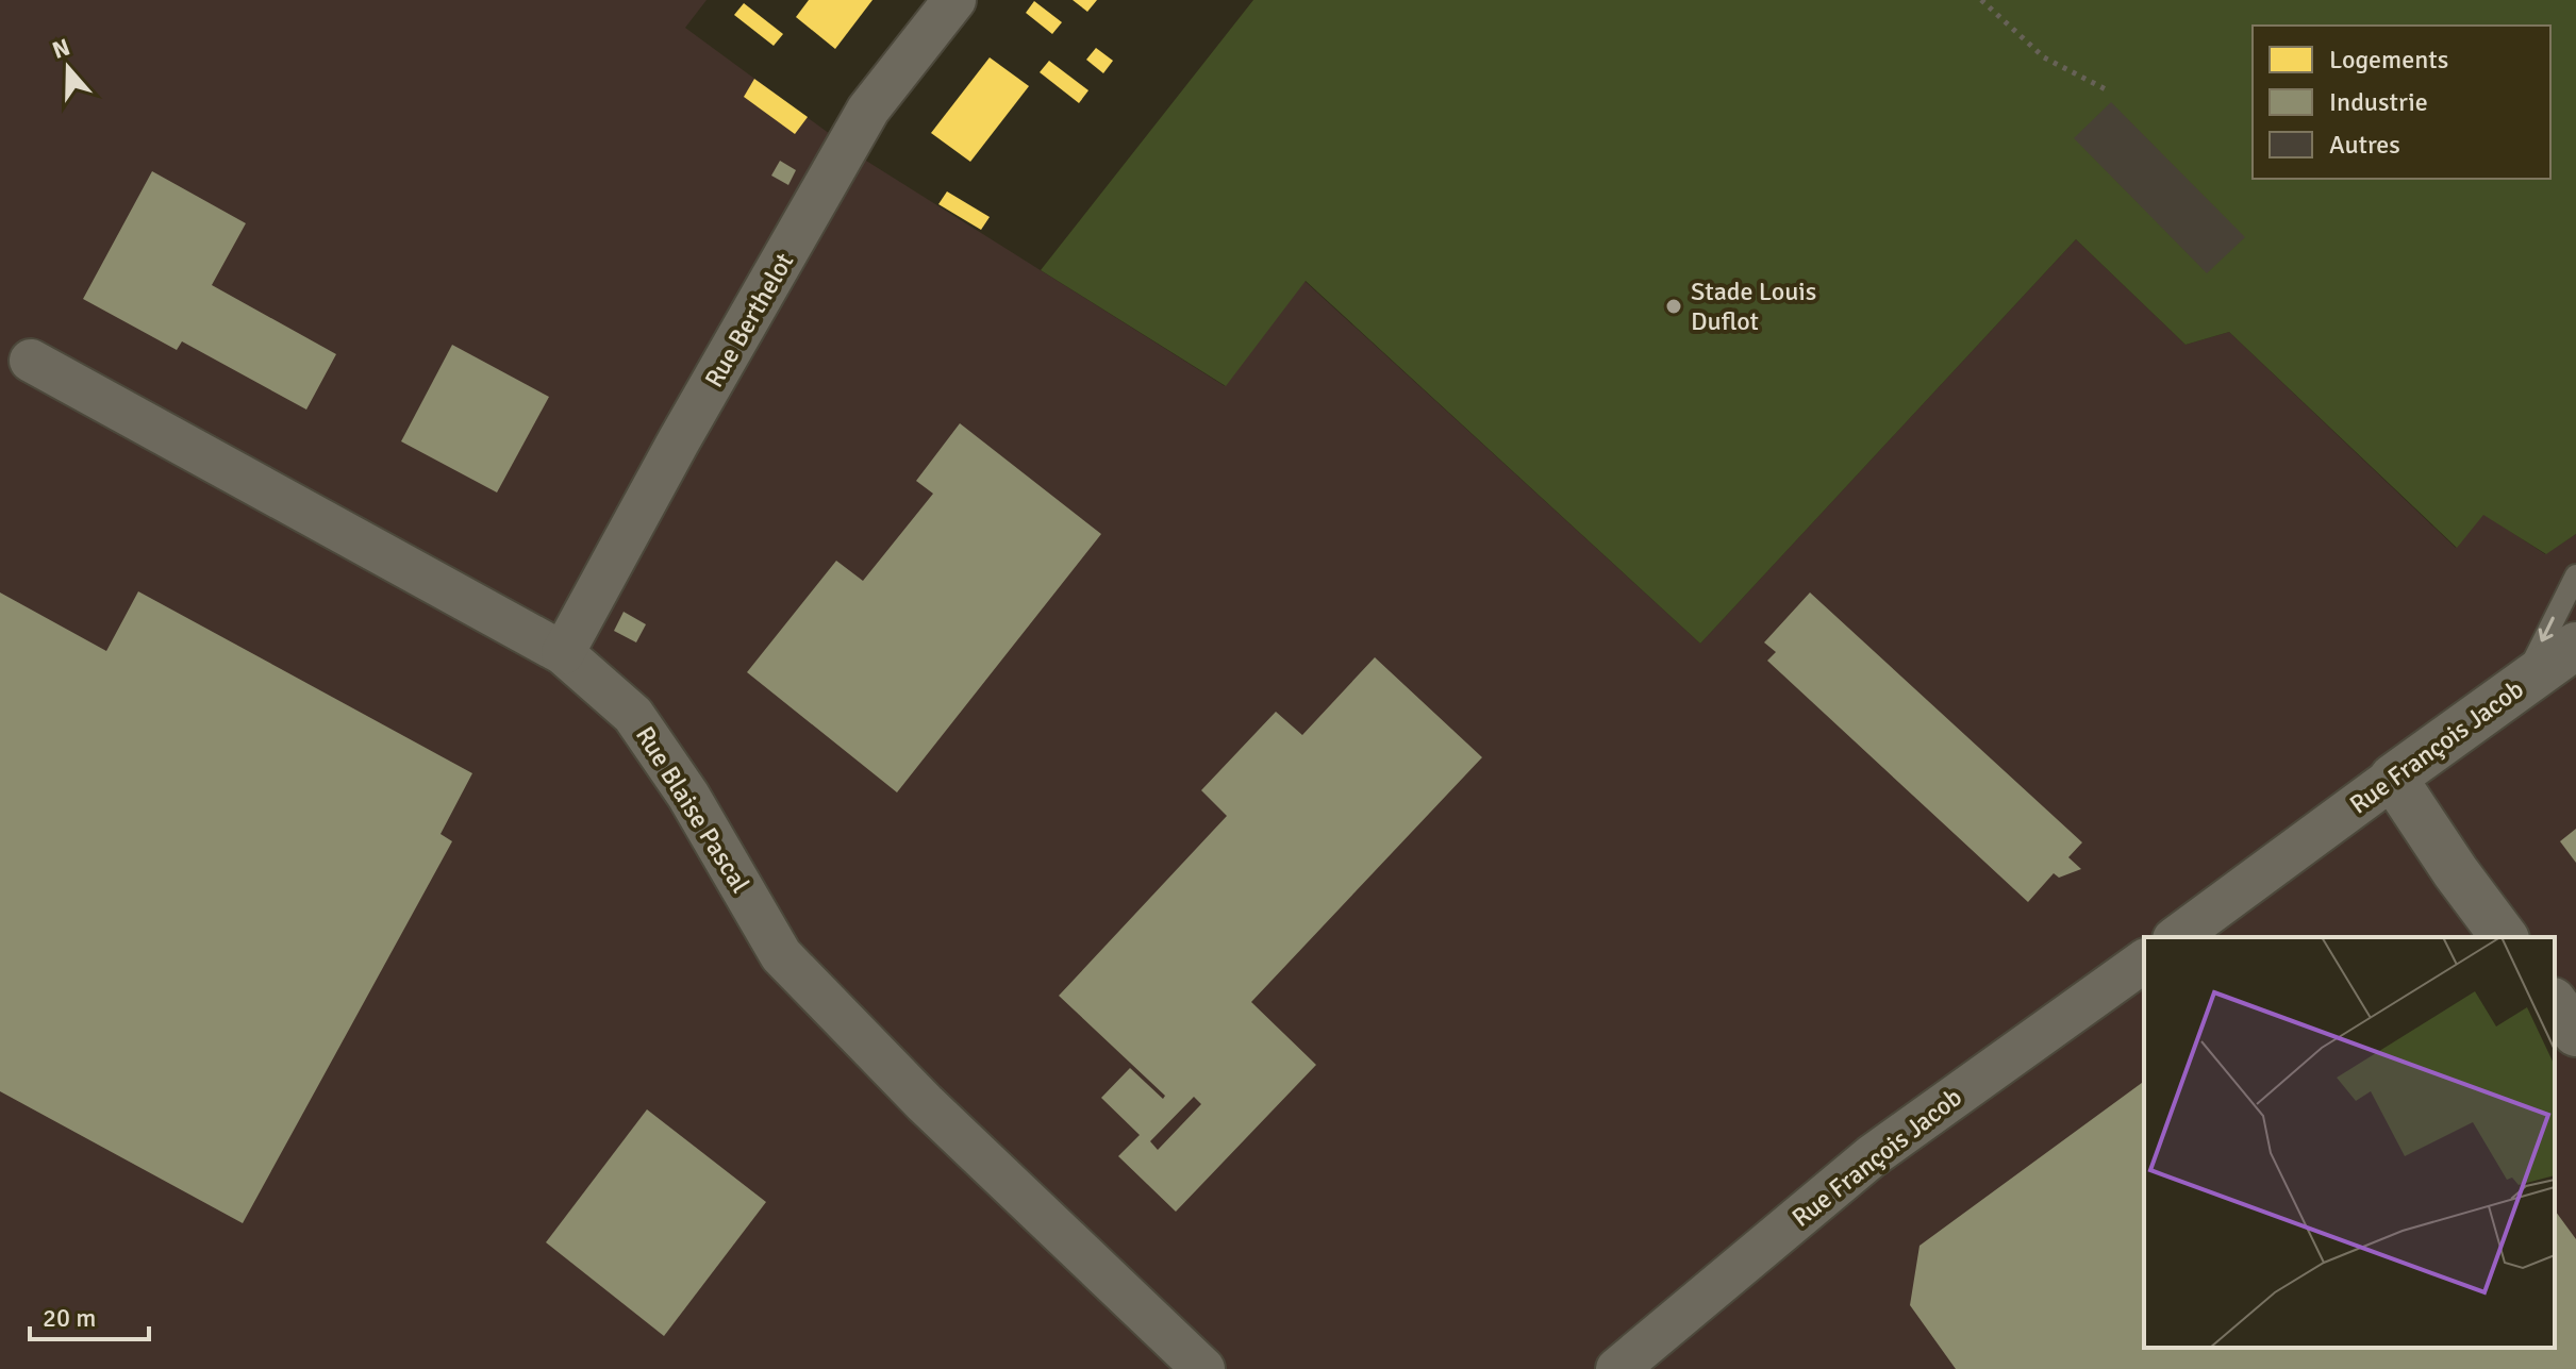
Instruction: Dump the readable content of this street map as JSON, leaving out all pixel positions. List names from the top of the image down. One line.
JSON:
{"streets":{"street":["Rue Berthelot","Rue François Jacob","Rue Blaise Pascal"]},"crossings":[["Rue Berthelot","Rue Blaise Pascal"]],"places":["Stade Louis Duflot"],"legend":["Logements","Industrie","Autres"],"scale_bar":"20 m","north":"top"}
